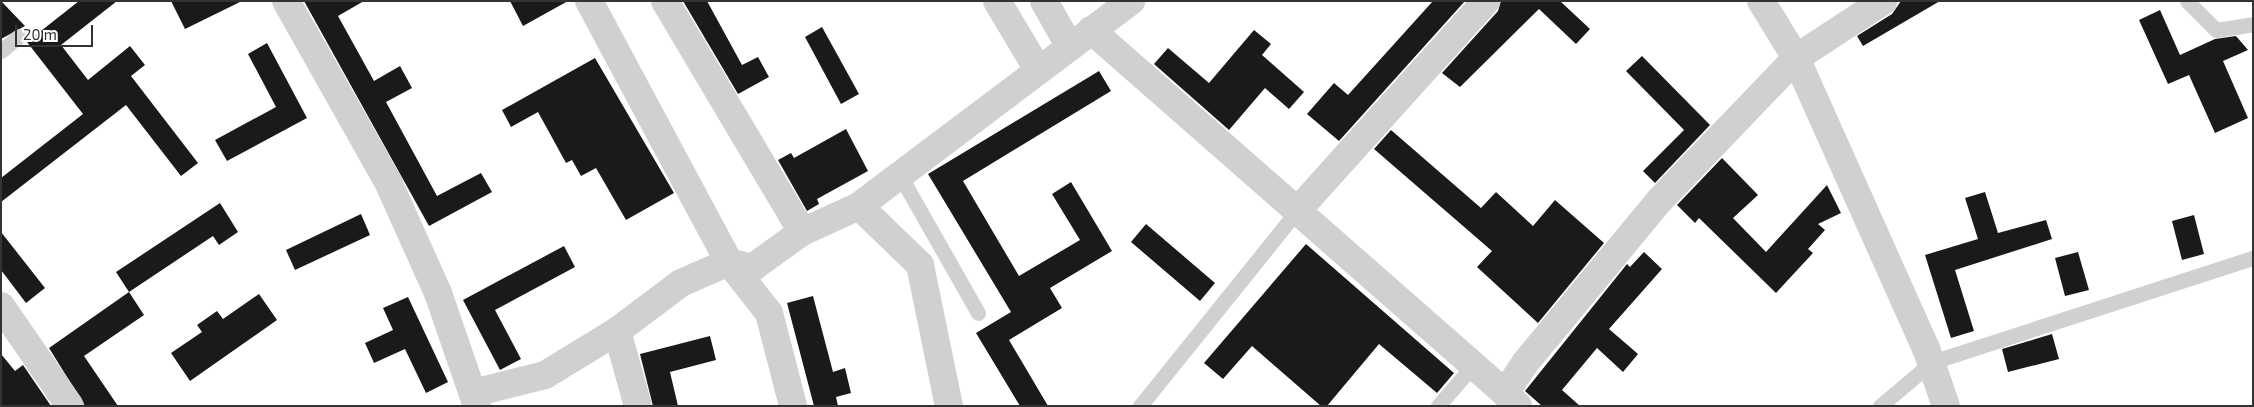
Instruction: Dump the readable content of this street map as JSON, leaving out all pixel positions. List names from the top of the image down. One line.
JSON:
{"scale_bar":"20 m"}
